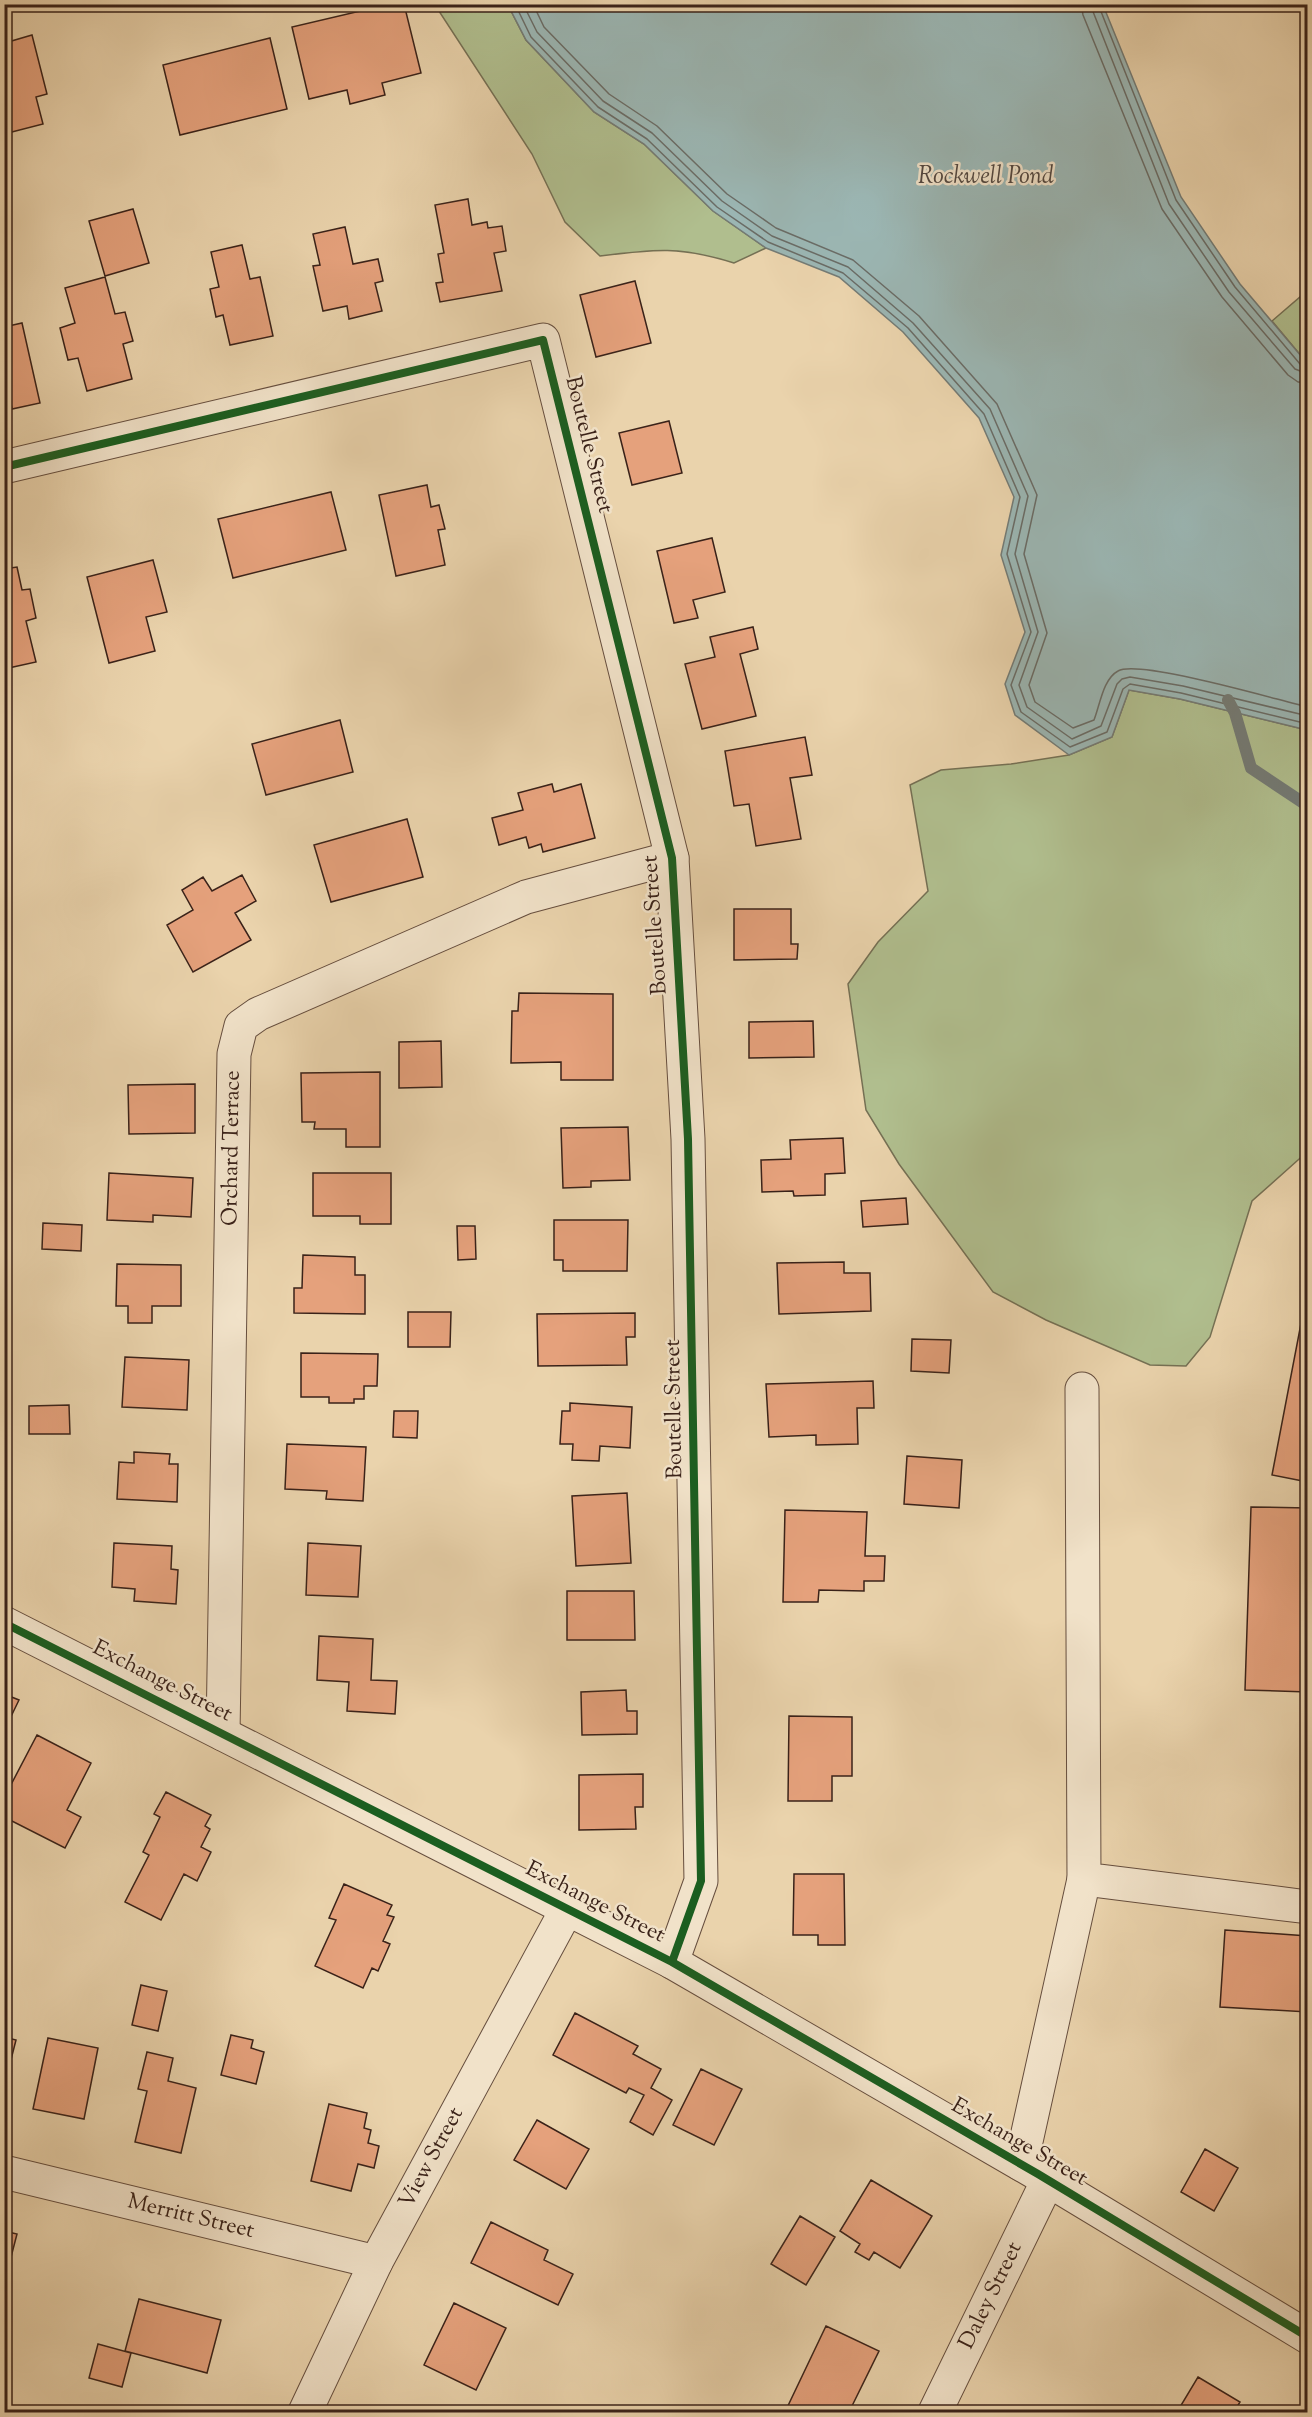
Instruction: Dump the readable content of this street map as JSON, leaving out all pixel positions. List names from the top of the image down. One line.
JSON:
{"streets":{"street":["Boutelle Street","Orchard Terrace","Exchange Street","View Street","Merritt Street","Daley Street"]},"crossings":[["Boutelle Street","Orchard Terrace"],["Boutelle Street","Exchange Street"],["Orchard Terrace","Exchange Street"],["Exchange Street","View Street"],["Exchange Street","Daley Street"],["View Street","Merritt Street"]],"water":["Rockwell Pond"]}
